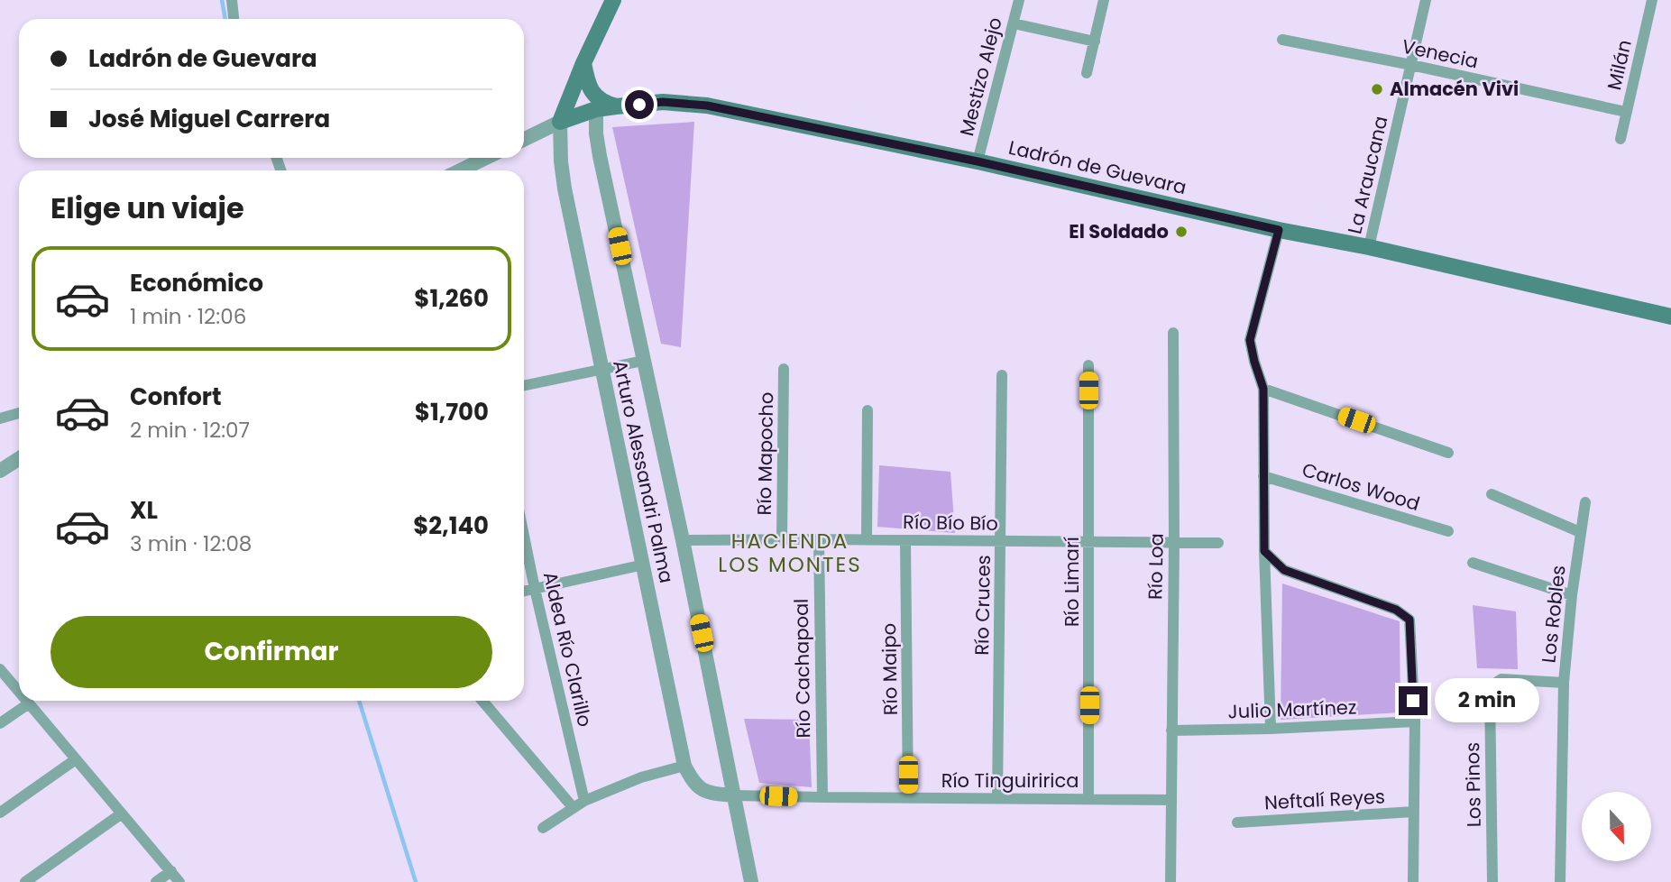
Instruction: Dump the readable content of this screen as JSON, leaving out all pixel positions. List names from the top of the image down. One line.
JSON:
{"streets":{"main road":["Ladrón de Guevara"],"street":["Venecia","Milán","Mestizo Alejo","La Araucana","Río Mapocho","Arturo Alessandri Palma","Carlos Wood","Río Bío Bío","Río Loa","Río Limarí","Río Cruces","Los Robles","Aldea Río Clarillo","Río Cachapoal","Río Maipo","Julio Martínez","Río Tinguiririca","Los Pinos","Neftalí Reyes"]},"crossings":[["Venecia","Milán"],["Venecia","La Araucana"],["Mestizo Alejo","Ladrón de Guevara"],["Ladrón de Guevara","La Araucana"],["Ladrón de Guevara","Arturo Alessandri Palma"],["Río Mapocho","Río Bío Bío"],["Arturo Alessandri Palma","Río Bío Bío"],["Arturo Alessandri Palma","Río Tinguiririca"],["Río Bío Bío","Río Loa"],["Río Bío Bío","Río Limarí"],["Río Bío Bío","Río Cruces"],["Río Bío Bío","Río Cachapoal"],["Río Bío Bío","Río Maipo"],["Río Loa","Julio Martínez"],["Río Loa","Río Tinguiririca"],["Río Limarí","Río Tinguiririca"],["Río Cruces","Río Tinguiririca"],["Los Robles","Los Pinos"],["Río Cachapoal","Río Tinguiririca"],["Río Maipo","Río Tinguiririca"]],"districts":["HACIENDA LOS MONTES"],"places":["Almacén Vivi","El Soldado"],"north":"bottom","page":{"banner":["Ladrón de Guevara","José Miguel Carrera"],"heading":"Elige un viaje","list":[{"name":"Económico","note":"1 min · 12:06","value":"$1,260"},{"name":"Confort","note":"2 min · 12:07","value":"$1,700"},{"name":"XL","note":"3 min · 12:08","value":"$2,140"}],"buttons":"Confirmar","bubble":"2 min"}}
